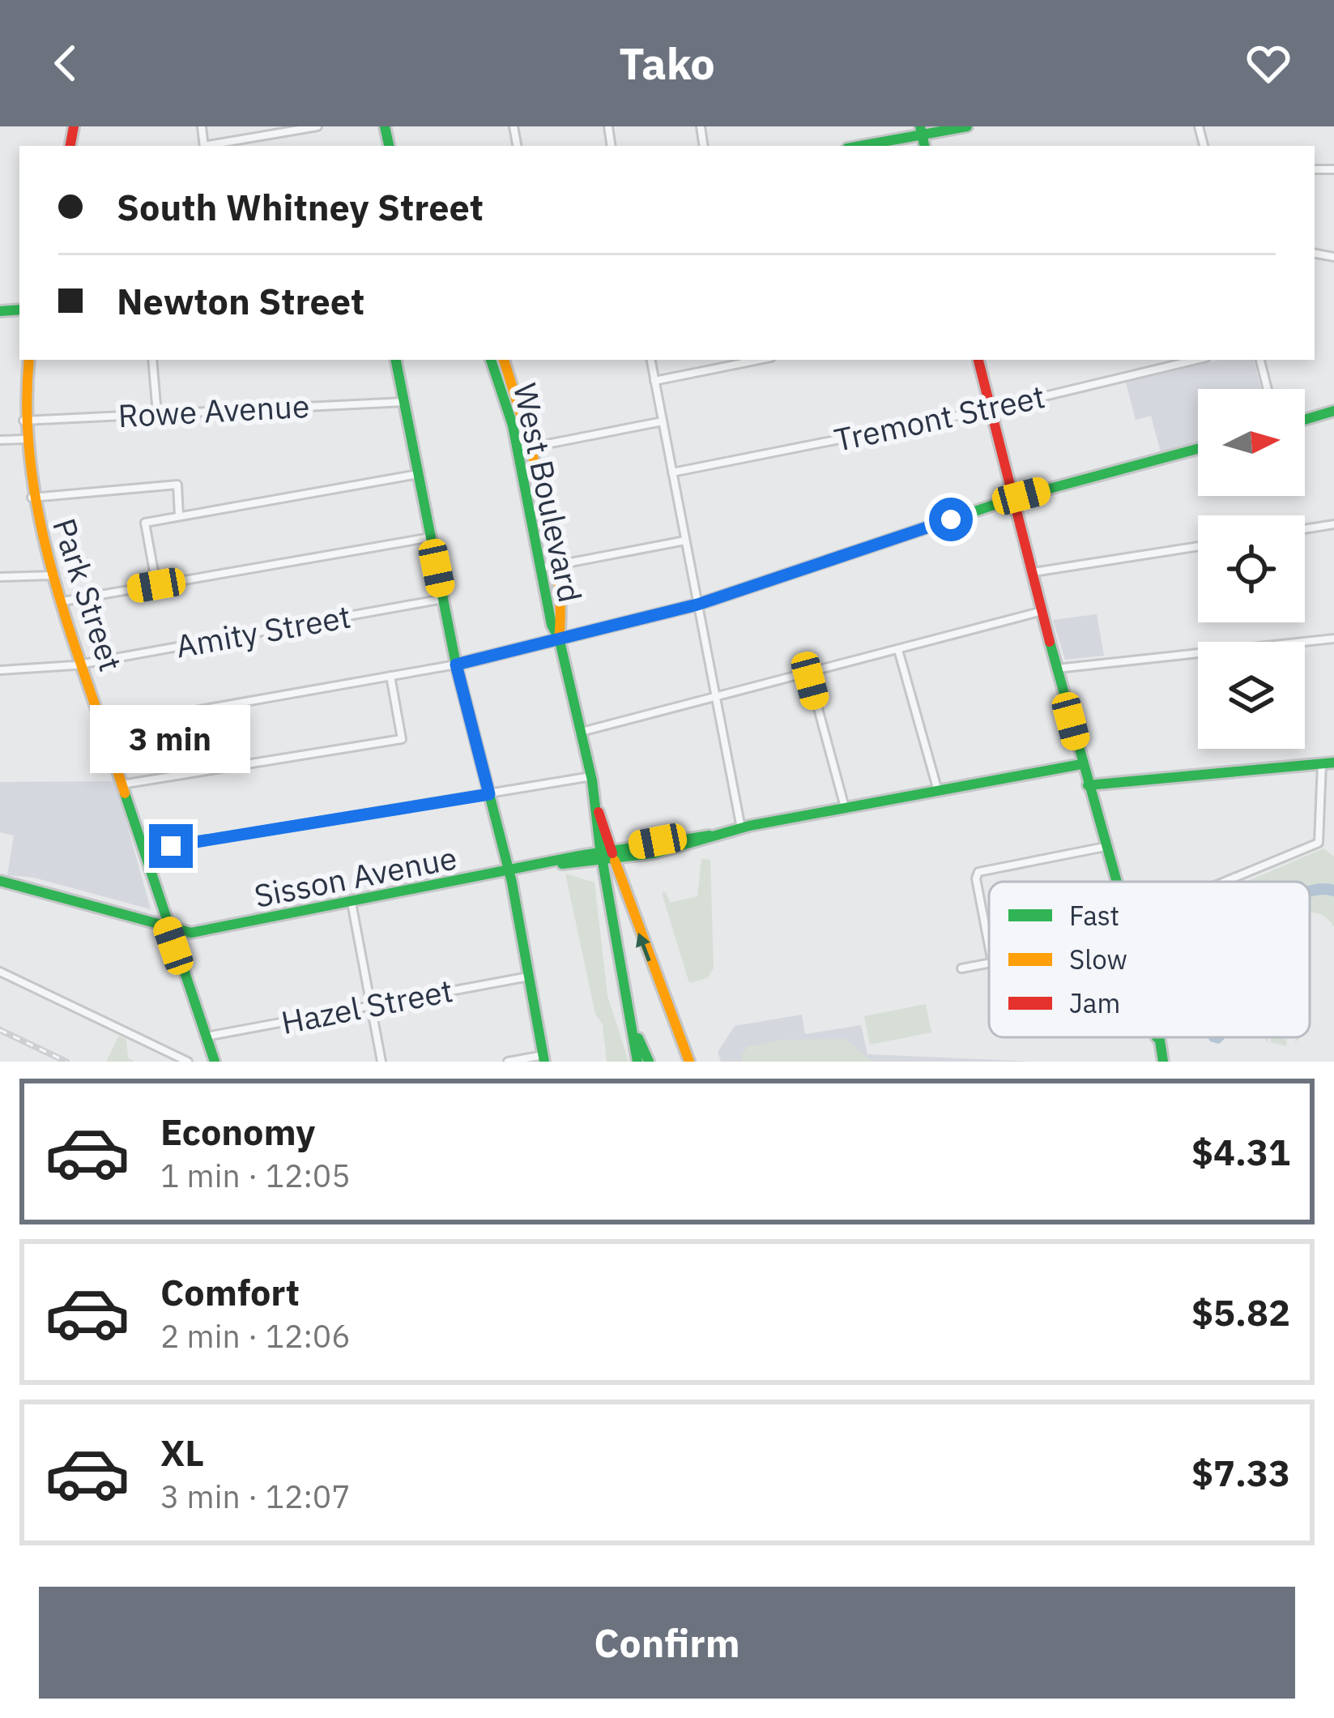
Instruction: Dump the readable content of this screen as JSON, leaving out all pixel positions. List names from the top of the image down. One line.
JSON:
{"streets":{"main road":["West Boulevard","Park Street","Sisson Avenue"],"street":["Rowe Avenue","Tremont Street","Amity Street","Hazel Street"]},"crossings":[["Rowe Avenue","Park Street"],["West Boulevard","Sisson Avenue"],["Park Street","Amity Street"],["Park Street","Sisson Avenue"],["Park Street","Hazel Street"]],"legend":["Fast","Slow","Jam"],"north":"right","page":{"header":"Tako","banner":["South Whitney Street","Newton Street"],"bubble":"3 min","list":[{"name":"Economy","note":"1 min · 12:05","value":"$4.31"},{"name":"Comfort","note":"2 min · 12:06","value":"$5.82"},{"name":"XL","note":"3 min · 12:07","value":"$7.33"}],"buttons":"Confirm"}}
